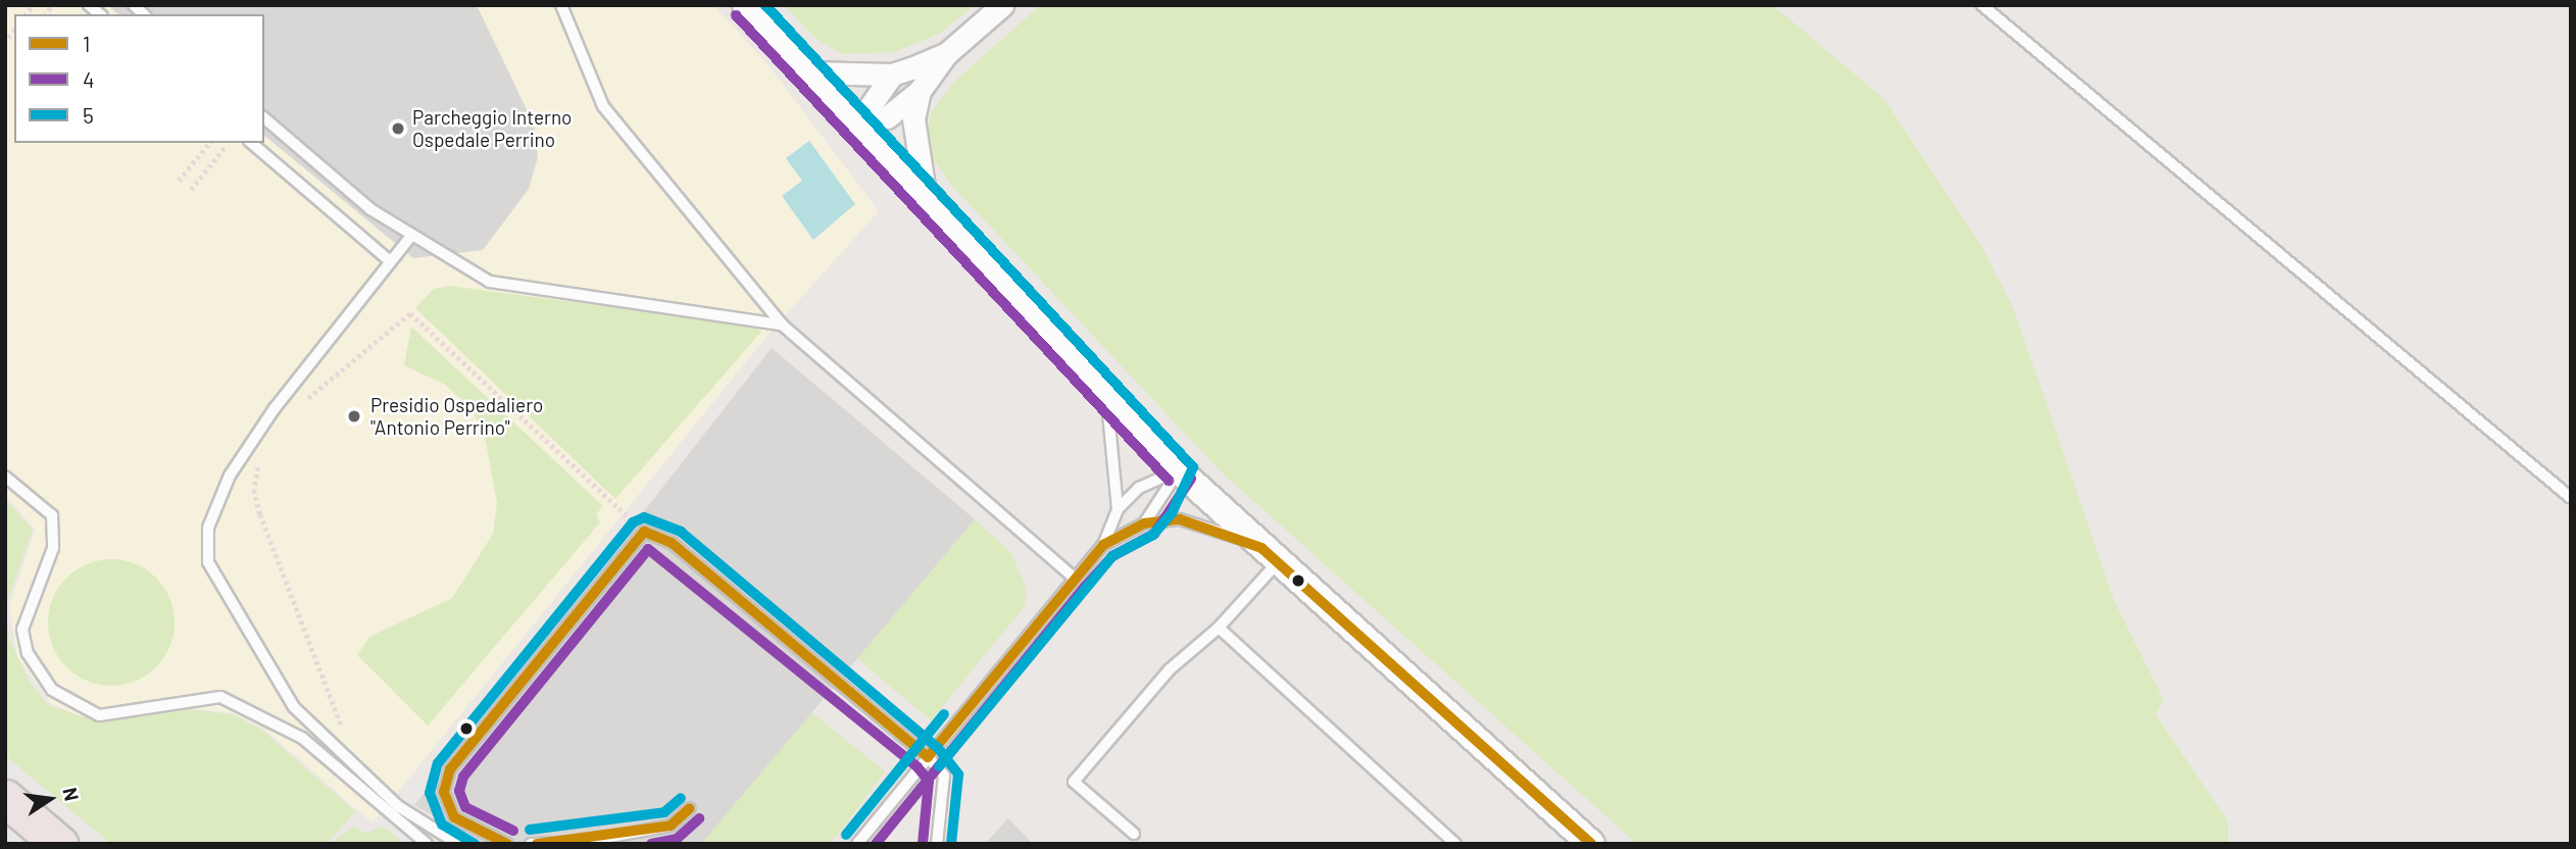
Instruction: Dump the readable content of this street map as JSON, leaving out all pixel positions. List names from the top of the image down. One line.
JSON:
{"places":["Parcheggio Interno Ospedale Perrino","Presidio Ospedaliero \"Antonio Perrino\""],"lines":["transit line 5","transit line 4","transit line 1"],"legend":["1","4","5"],"north":"right"}
